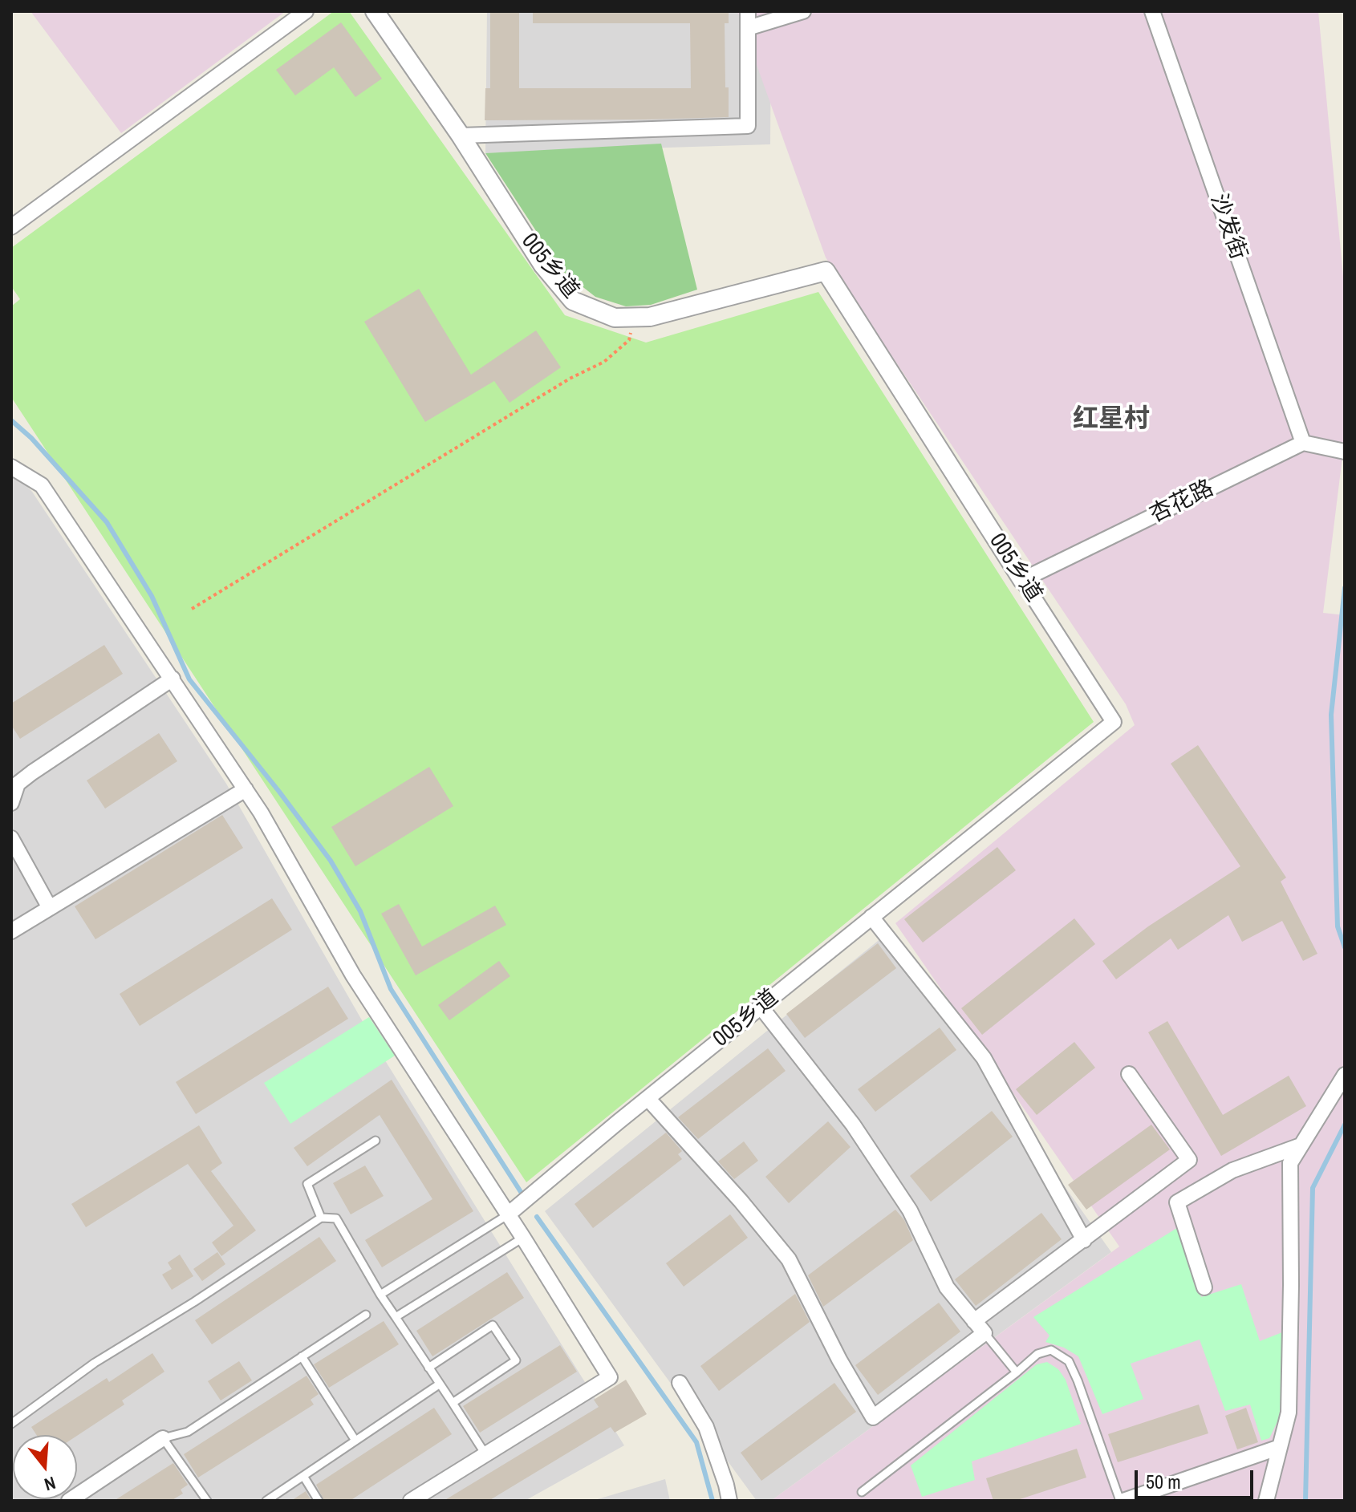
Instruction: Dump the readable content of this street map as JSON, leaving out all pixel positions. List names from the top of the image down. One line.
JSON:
{"streets":{"street":["沙发街","005乡道","杏花路"]},"crossings":[["沙发街","杏花路"],["005乡道","杏花路"]],"districts":["红星村"],"scale_bar":"50 m","north":"bottom"}
